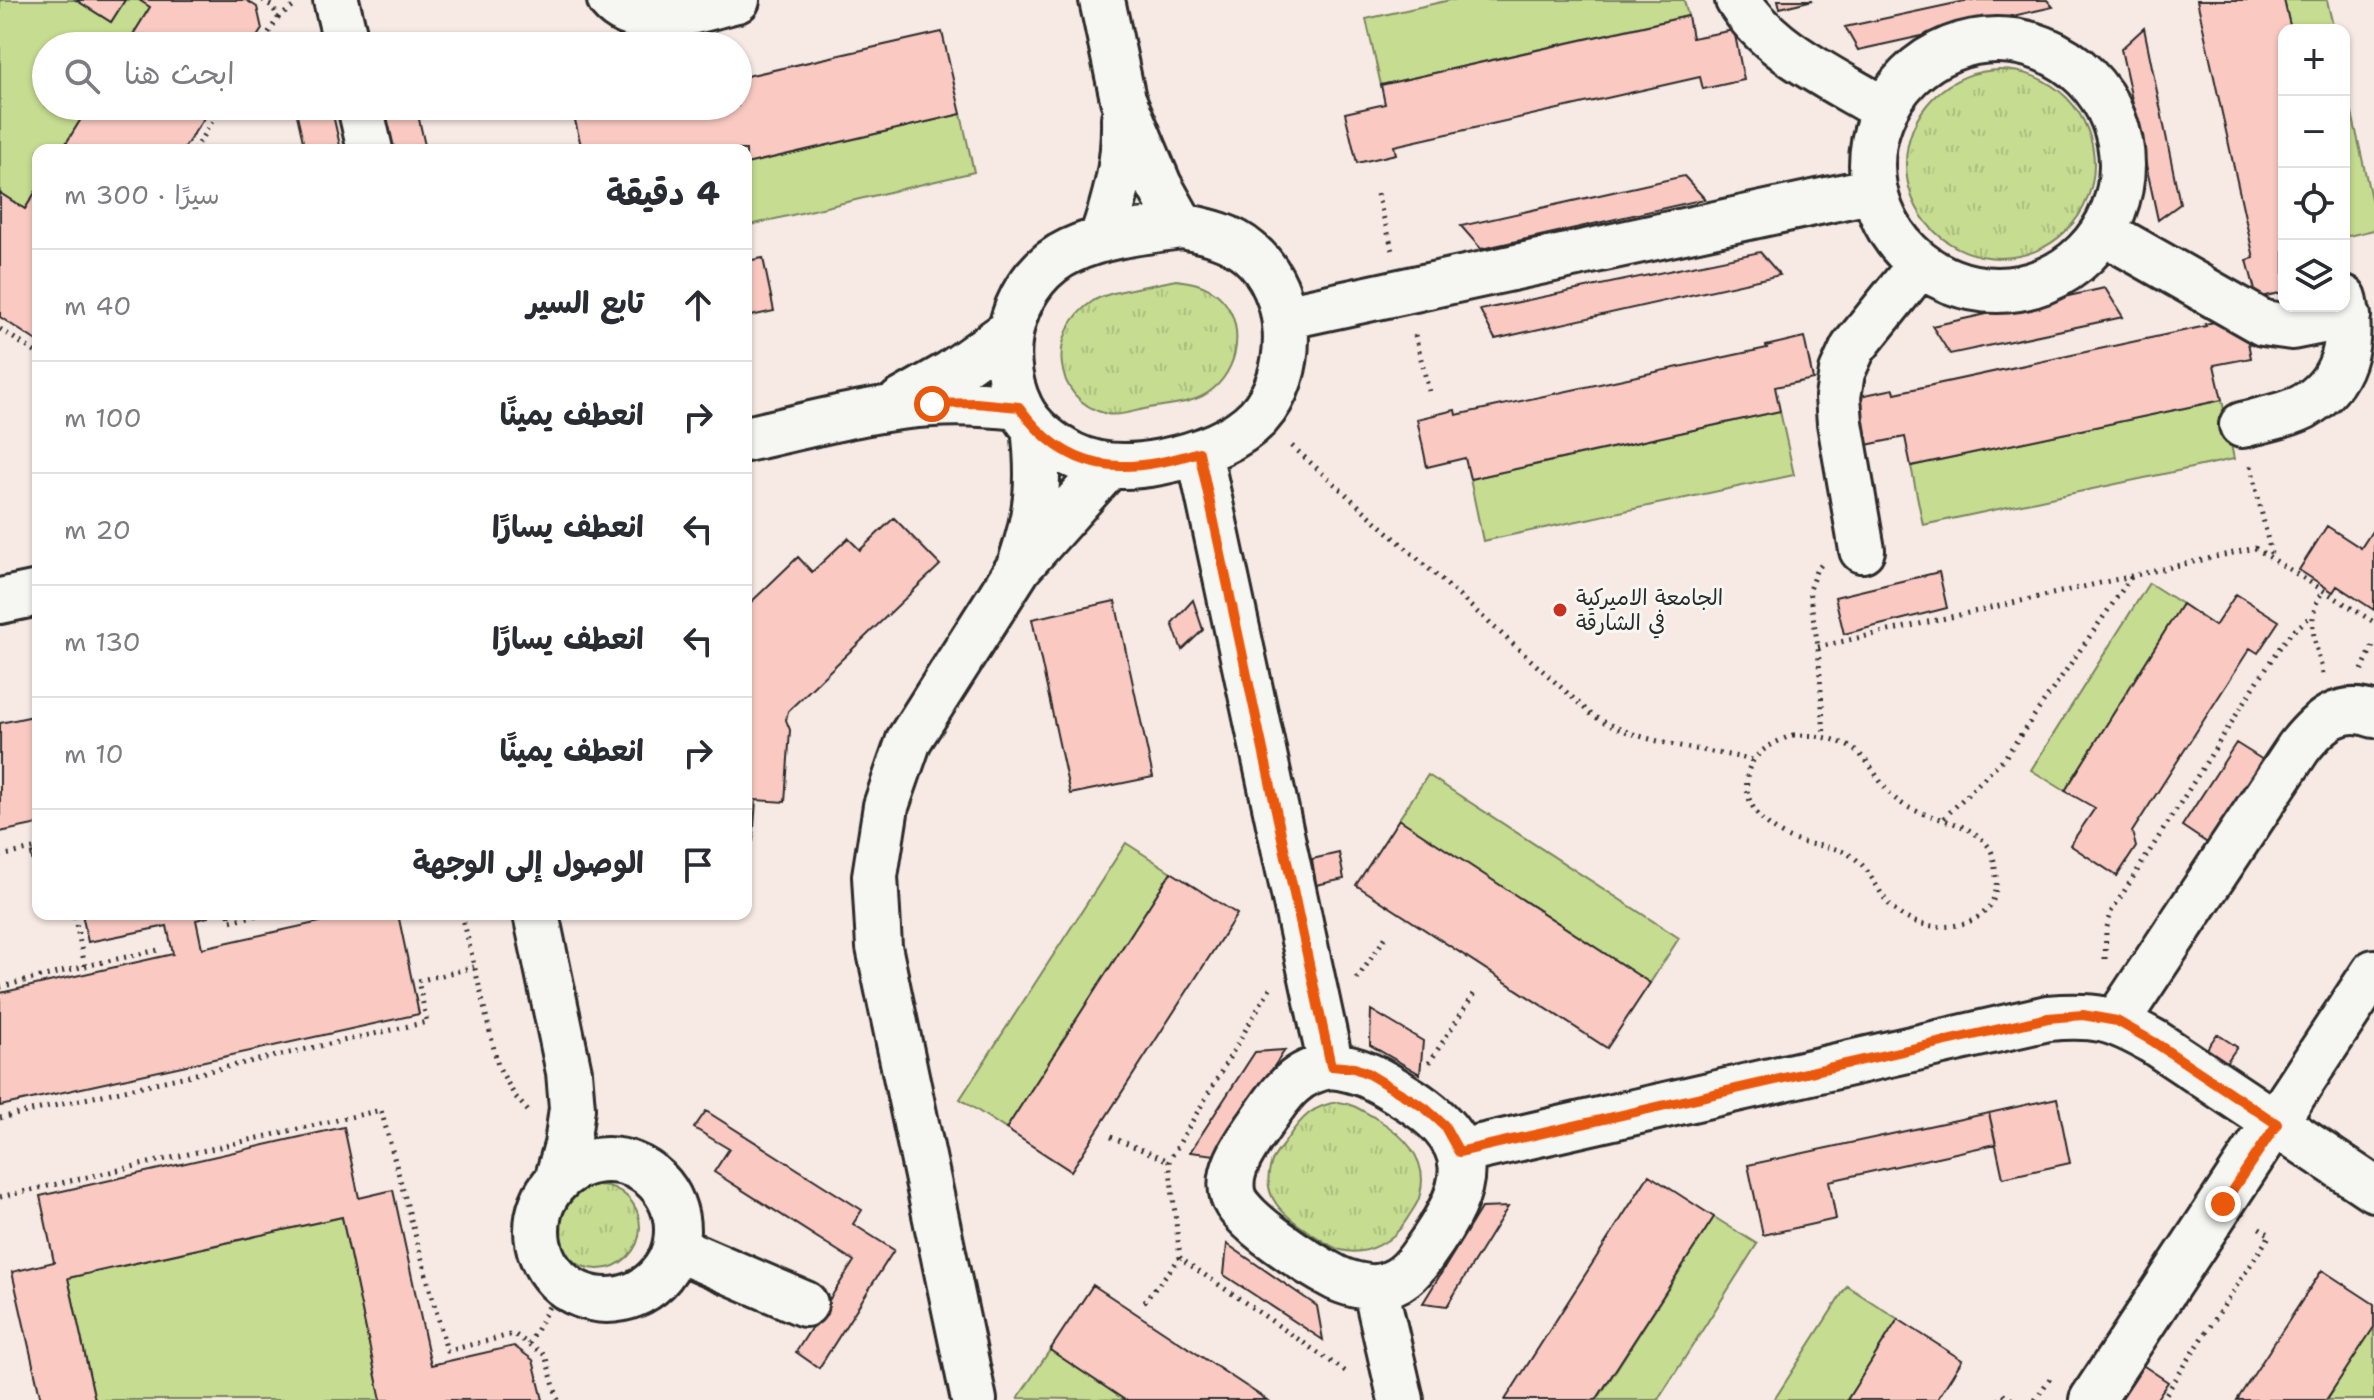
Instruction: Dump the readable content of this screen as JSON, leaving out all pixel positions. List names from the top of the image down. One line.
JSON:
{"places":["الجامعة الاميركية في الشارقة"],"page":{"map_buttons":["+","−"],"search":"ابحث هنا","heading":["4 دقيقة","سيرًا · 300 m"],"list":[["تابع السير","40 m"],["انعطف يمينًا","100 m"],["انعطف يسارًا","20 m"],["انعطف يسارًا","130 m"],["انعطف يمينًا","10 m"],"الوصول إلى الوجهة"]}}
